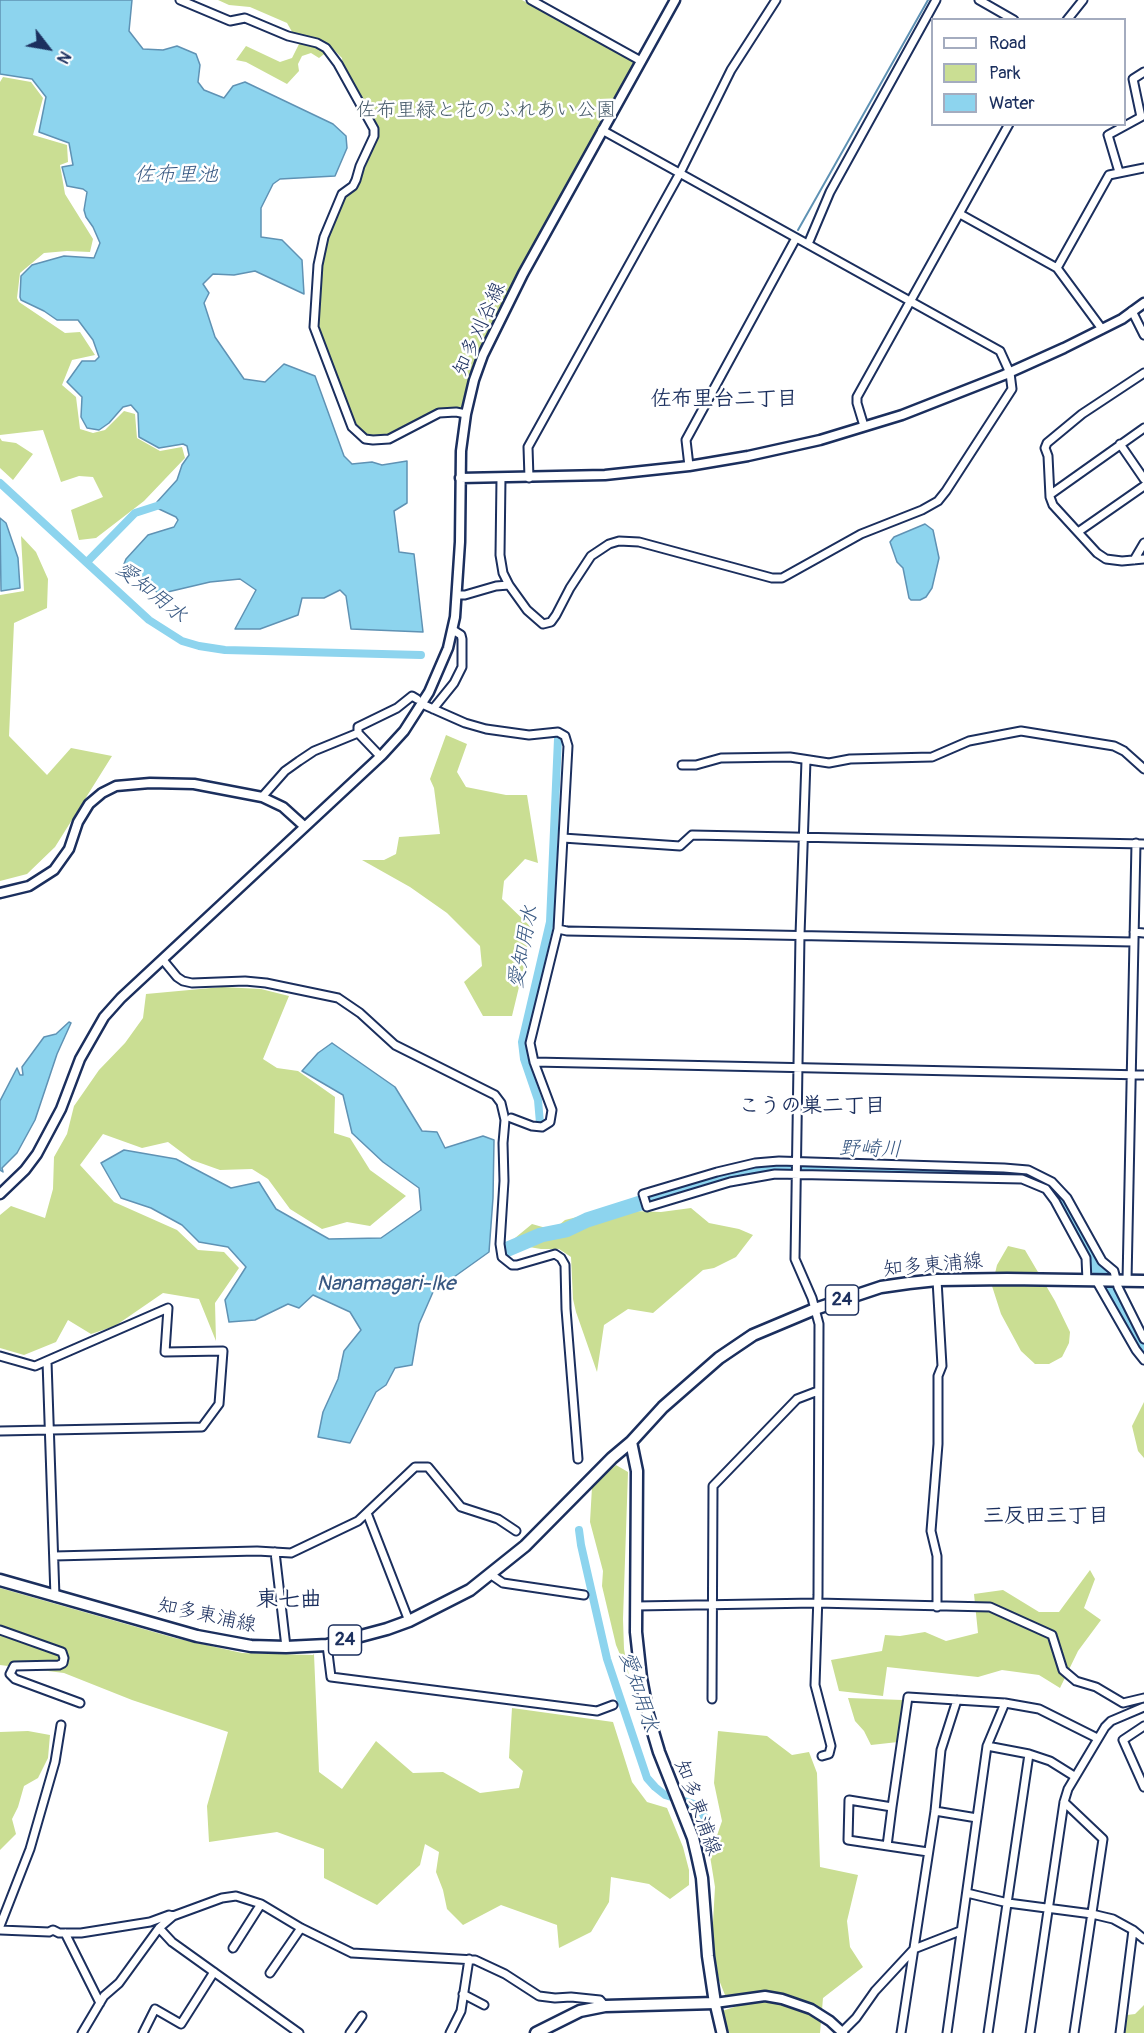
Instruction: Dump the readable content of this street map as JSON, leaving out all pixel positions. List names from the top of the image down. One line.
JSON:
{"streets":{"main road":["知多東浦線","24"],"street":["知多刈谷線"]},"districts":["佐布里台二丁目","こうの巣二丁目","三反田三丁目","東七曲"],"water":["佐布里池","愛知用水","野崎川","Nanamagari-Ike"],"parks":["佐布里緑と花のふれあい公園"],"legend":["Road","Park","Water"],"north":"bottom right"}
